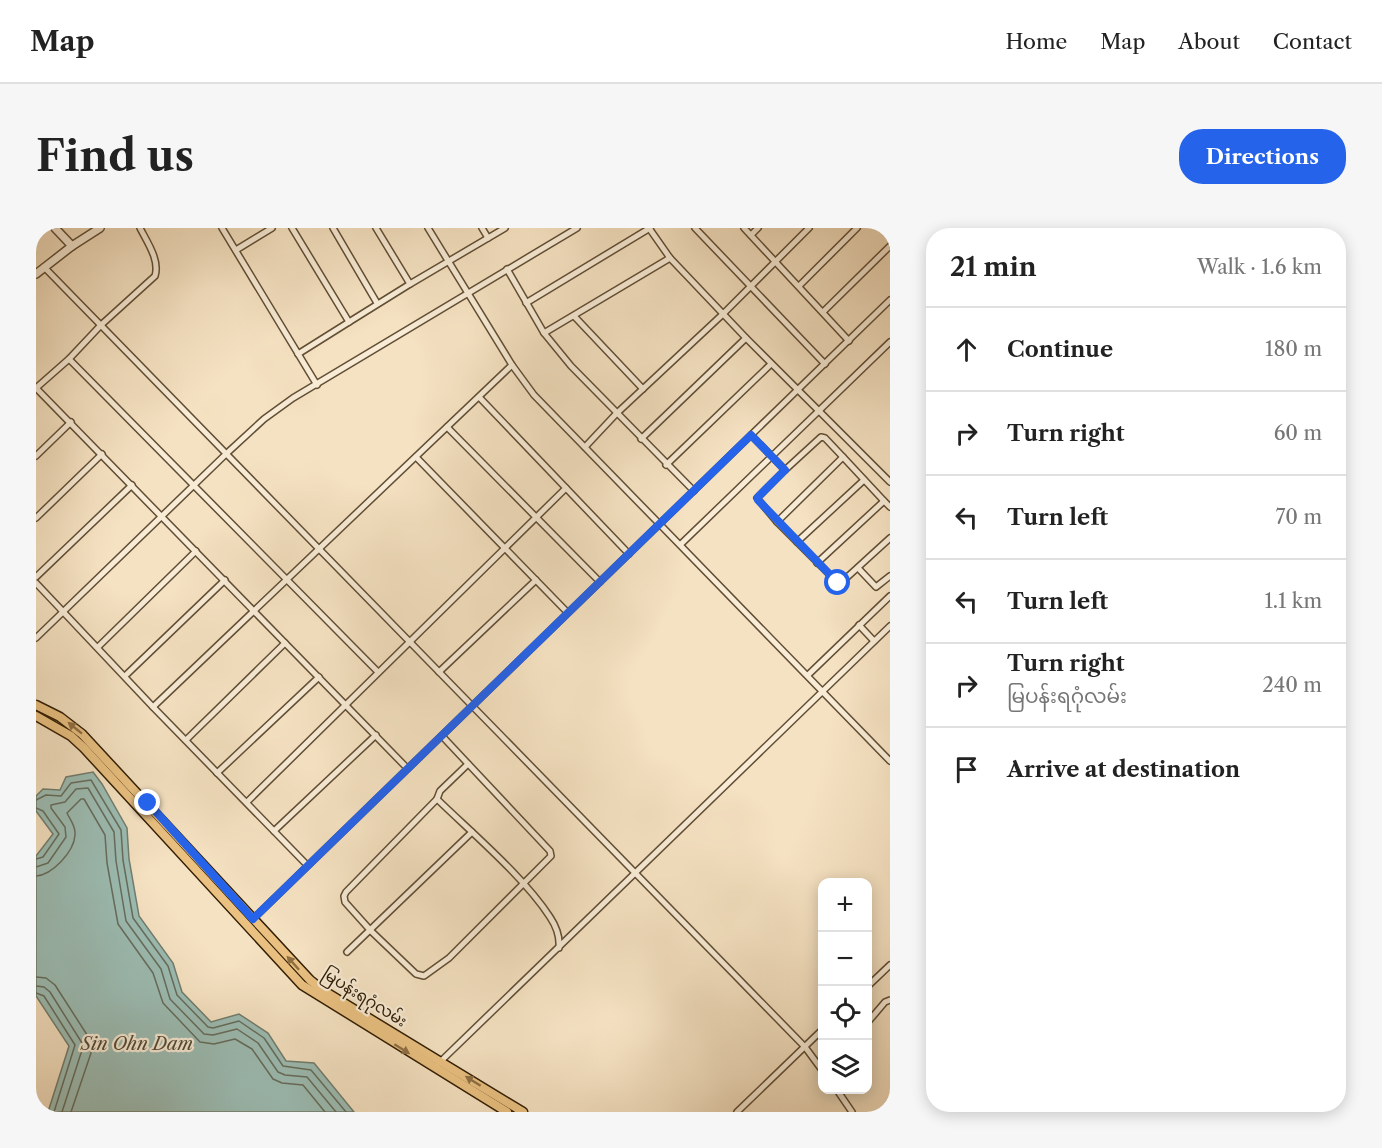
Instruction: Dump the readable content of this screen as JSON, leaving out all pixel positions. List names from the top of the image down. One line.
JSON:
{"streets":{"main road":["မြပန်းရဂုံလမ်း"]},"water":["Sin Ohn Dam"],"page":{"header":"Map","nav":["Home","Map","About","Contact"],"buttons":"Directions","title":"Find us","heading":["21 min","Walk · 1.6 km"],"list":[["Continue","180 m"],["Turn right","60 m"],["Turn left","70 m"],["Turn left","1.1 km"],["Turn right","မြပန်းရဂုံလမ်း","240 m"],"Arrive at destination"],"map_buttons":["+","−"]}}
